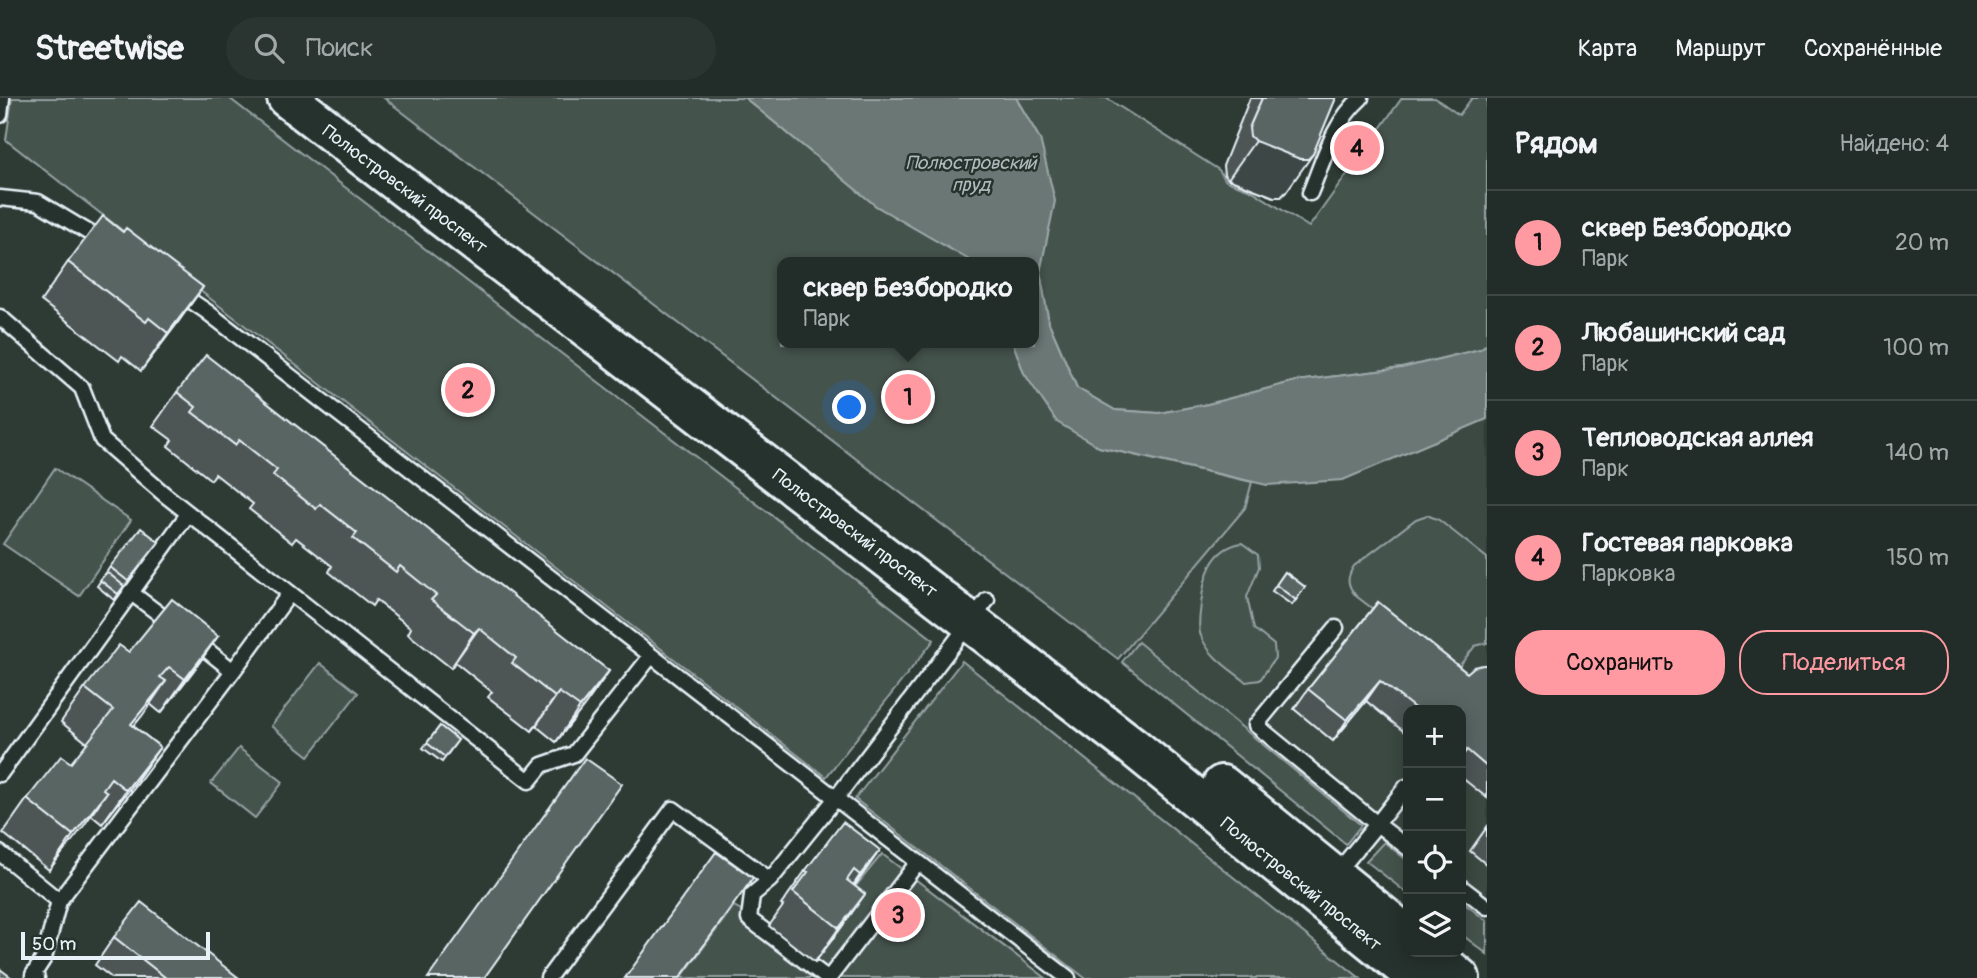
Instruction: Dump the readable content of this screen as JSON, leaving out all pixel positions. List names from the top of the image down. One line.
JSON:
{"streets":{"main road":["Полюстровский проспект"]},"water":["Полюстровский пруд"],"scale_bar":"50 m","page":{"header":"Streetwise","search":"Поиск","nav":["Карта","Маршрут","Сохранённые"],"heading":["Рядом","Найдено: 4"],"pins":["4","2","1","3"],"list":[{"mark":"1","name":"сквер Безбородко","note":"Парк","value":"20 m"},{"mark":"2","name":"Любашинский сад","note":"Парк","value":"100 m"},{"mark":"3","name":"Тепловодская аллея","note":"Парк","value":"140 m"},{"mark":"4","name":"Гостевая парковка","note":"Парковка","value":"150 m"}],"popup":["сквер Безбородко","Парк"],"buttons":["Сохранить","Поделиться"],"map_buttons":["+","−"],"scale":"50 m"}}
